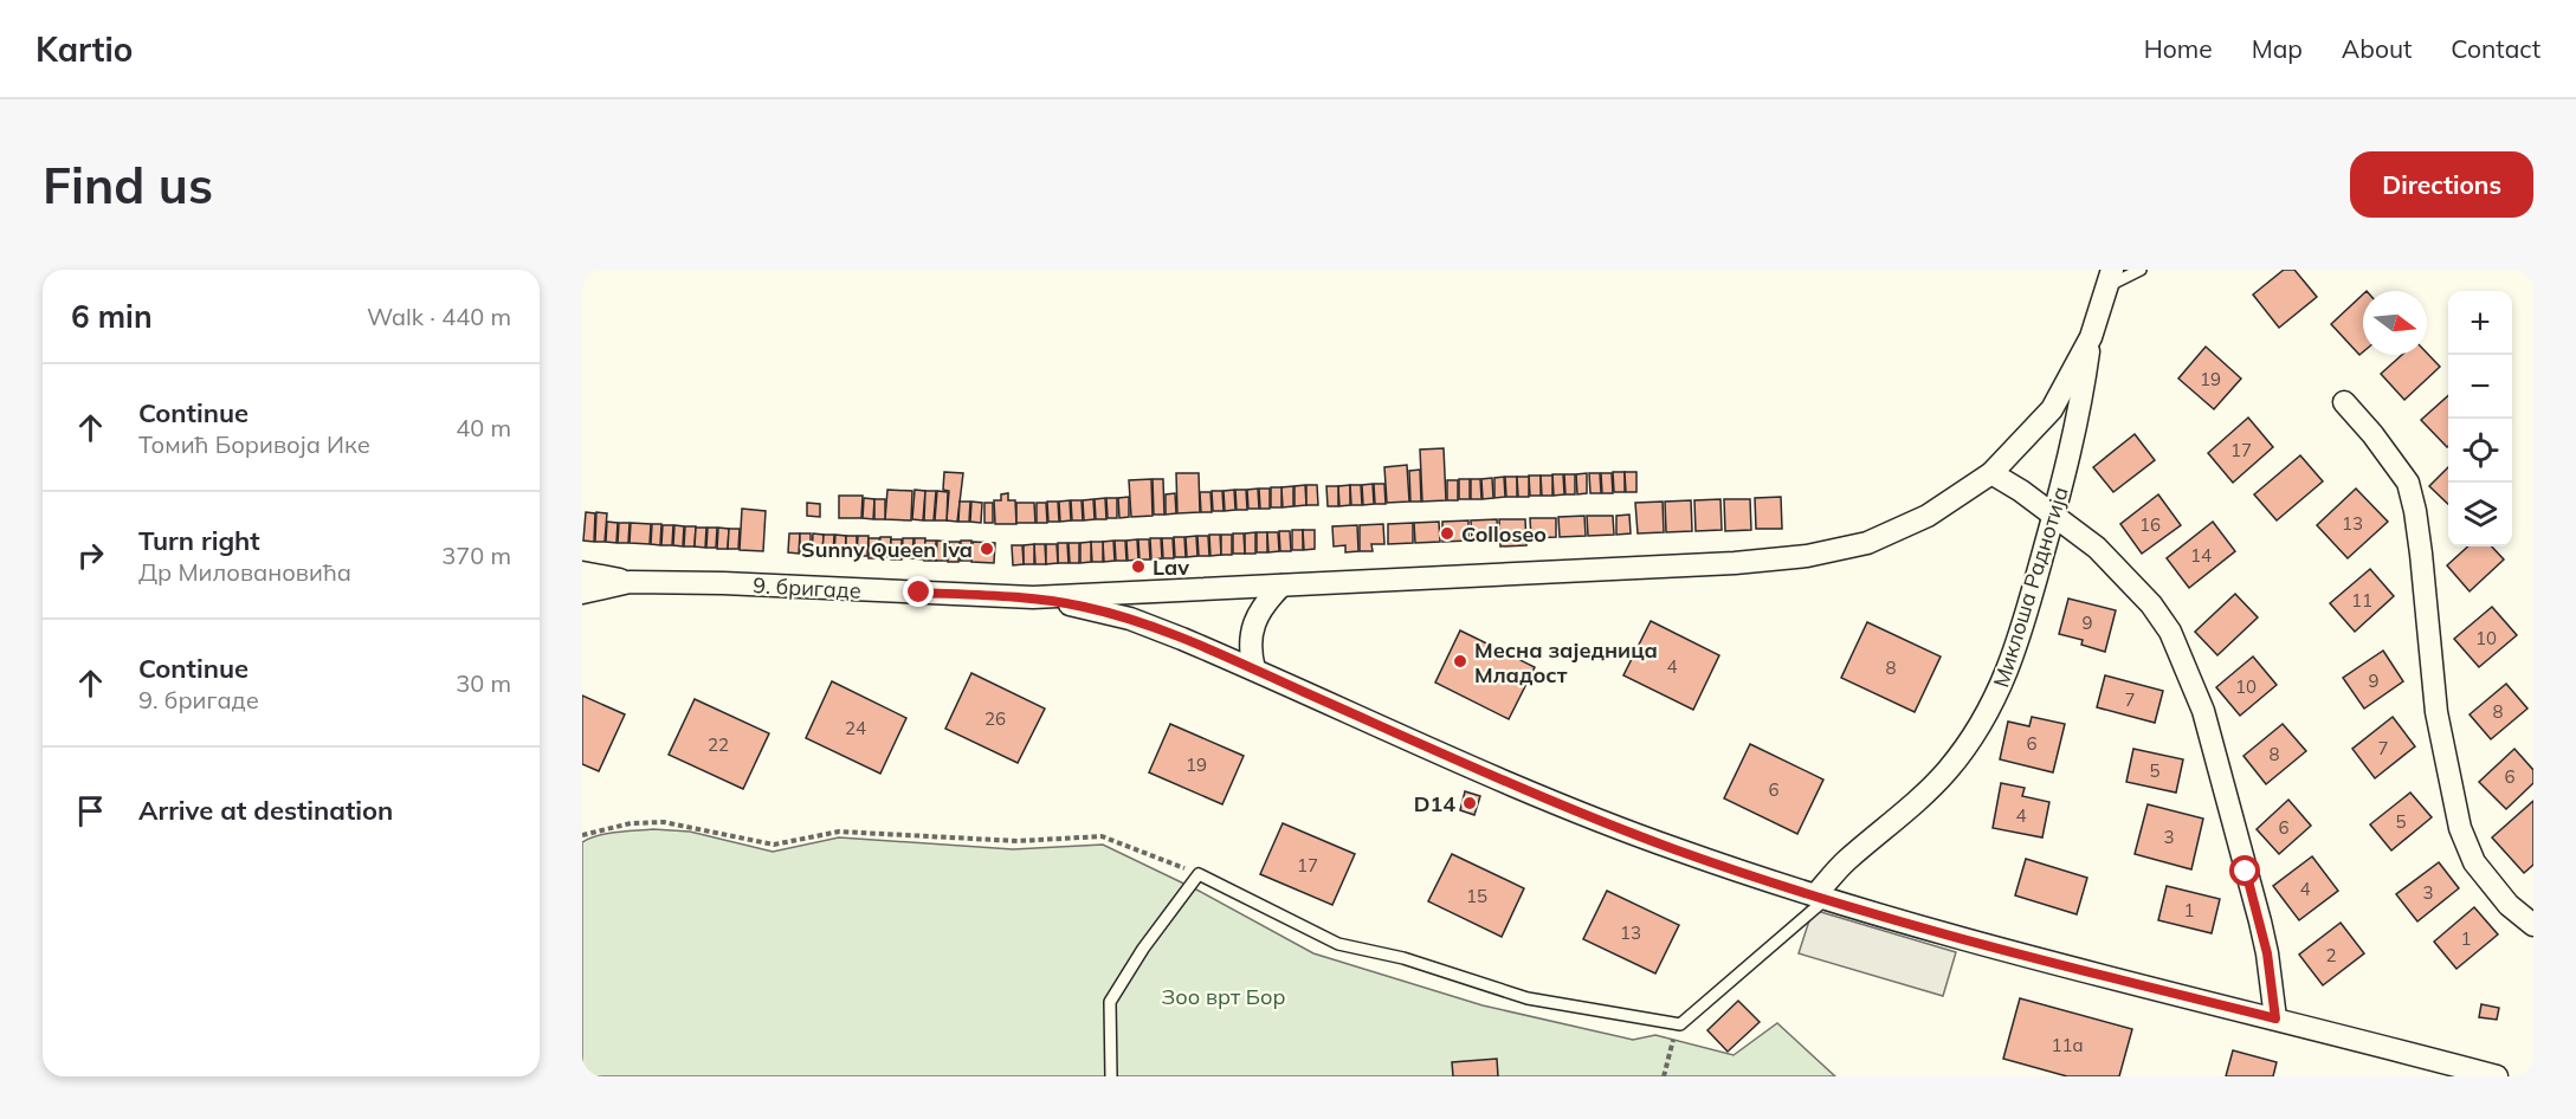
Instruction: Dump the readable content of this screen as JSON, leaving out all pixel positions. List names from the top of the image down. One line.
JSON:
{"streets":{"street":["Миклоша Раднотија","9. бригаде"]},"parks":["Зоо врт Бор"],"places":["Colloseo","Sunny Queen Iva","Lav","Месна заједница Младост","D14"],"house_numbers":["19","17","13","16","14","11","9","10","4","8","9","10","7","8","26","24","6","22","7","8","19","5","6","6","4","5","6","3","17","4","3","15","1","13","1","2","11a"],"north":"right","page":{"header":"Kartio","nav":["Home","Map","About","Contact"],"buttons":"Directions","title":"Find us","heading":["6 min","Walk · 440 m"],"map_buttons":["+","−"],"list":[["Continue","Томић Боривоја Ике","40 m"],["Turn right","Др Миловановића","370 m"],["Continue","9. бригаде","30 m"],"Arrive at destination"]}}
